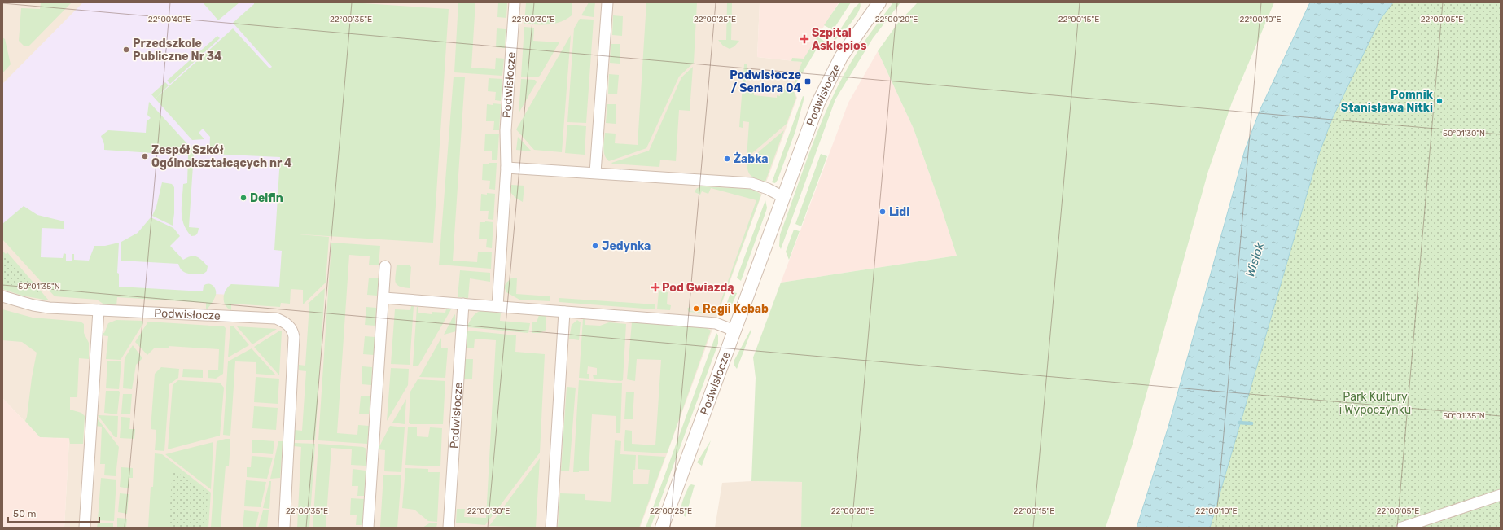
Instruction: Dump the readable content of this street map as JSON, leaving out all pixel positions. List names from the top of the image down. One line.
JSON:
{"streets":{"street":["Podwisłocze"]},"water":["Wisłok"],"parks":["Park Kultury i Wypoczynku"],"places":{"health":["Szpital Asklepios","Pod Gwiazdą"],"other":["Przedszkole Publiczne Nr 34","Pomnik Stanisława Nitki","Zespół Szkół Ogólnokształcących nr 4","Żabka","Delfin","Lidl","Jedynka","Regii Kebab"],"transit":["Podwisłocze / Seniora 04"]},"scale_bar":"50 m","coordinates":["22°00'40\"E","22°00'35\"E","22°00'30\"E","22°00'25\"E","22°00'20\"E","22°00'15\"E","22°00'10\"E","22°00'05\"E","50°01'30\"N","50°01'35\"N"]}
